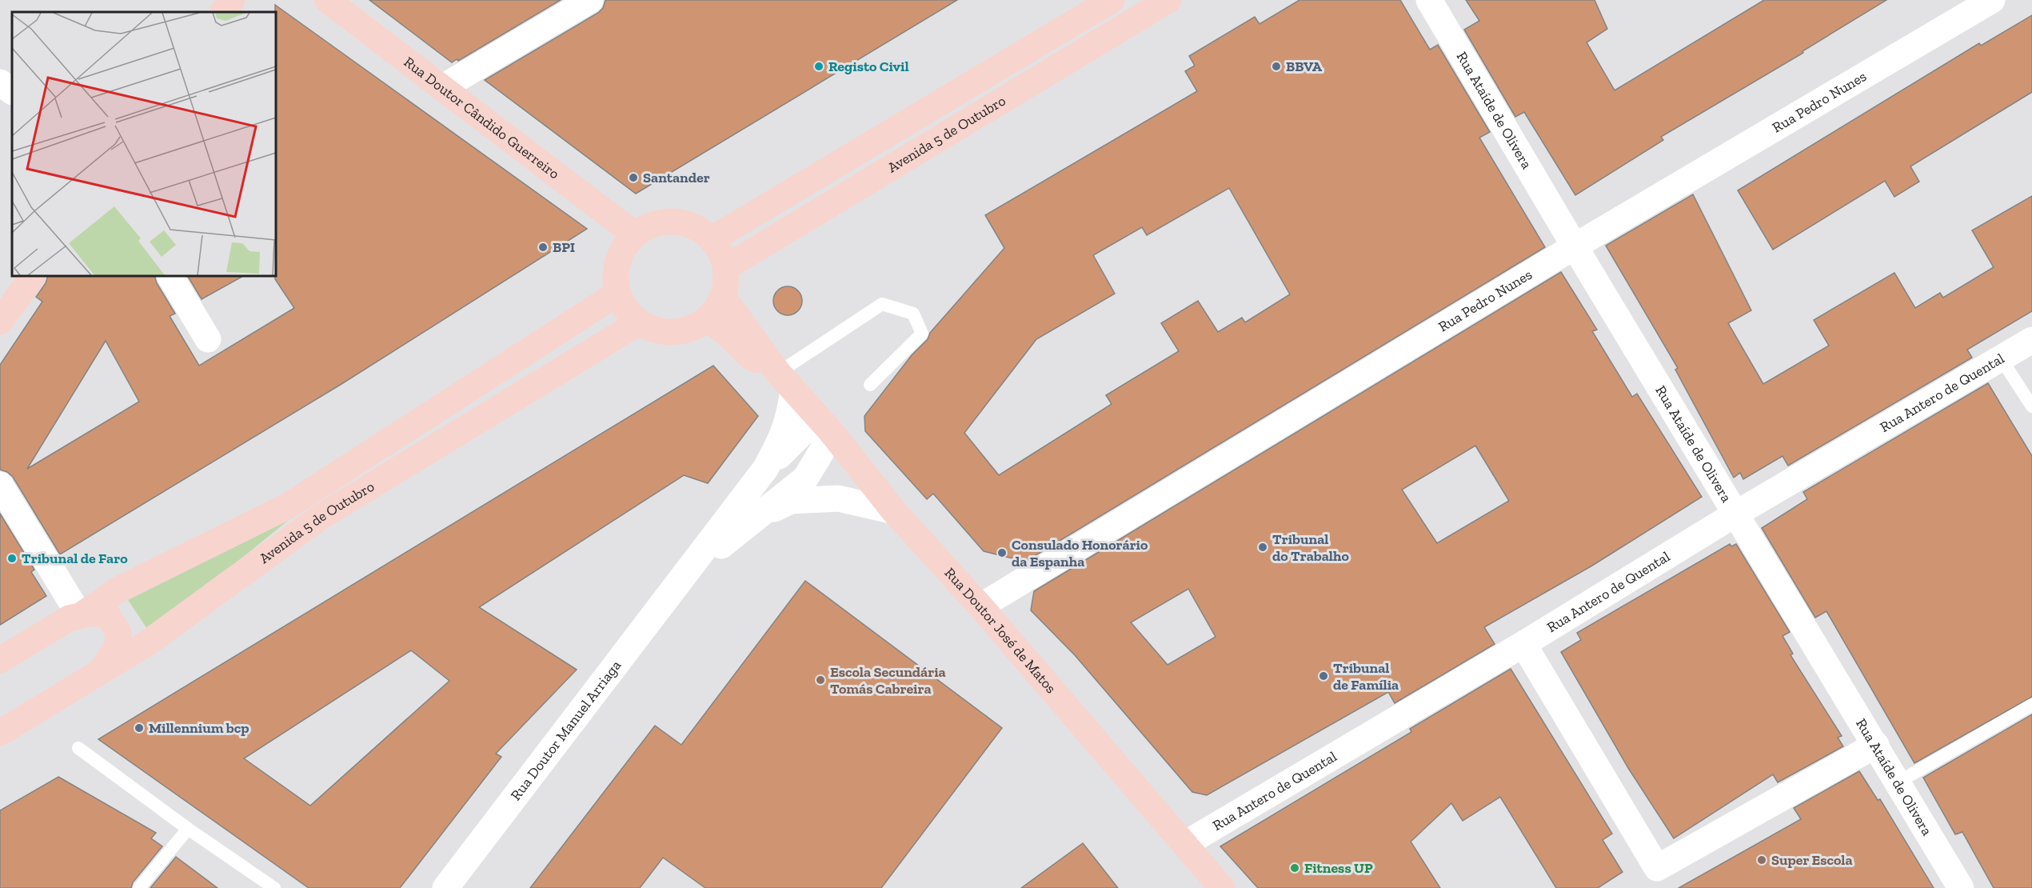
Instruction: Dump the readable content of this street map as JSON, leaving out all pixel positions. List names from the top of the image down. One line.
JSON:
{"streets":{"main road":["Rua Doutor Cândido Guerreiro","Avenida 5 de Outubro","Rua Doutor José de Matos"],"street":["Rua Pedro Nunes","Rua Ataíde de Olivera","Rua Antero de Quental","Rua Doutor Manuel Arriaga"]},"crossings":[["Rua Pedro Nunes","Rua Ataíde de Olivera"],["Rua Pedro Nunes","Rua Doutor José de Matos"],["Rua Ataíde de Olivera","Rua Antero de Quental"],["Rua Doutor Cândido Guerreiro","Avenida 5 de Outubro"],["Rua Doutor Cândido Guerreiro","Rua Doutor José de Matos"],["Avenida 5 de Outubro","Rua Doutor José de Matos"],["Rua Antero de Quental","Rua Doutor José de Matos"],["Rua Doutor José de Matos","Rua Doutor Manuel Arriaga"]],"places":["Registo Civil","BBVA","Santander","BPI","Tribunal do Trabalho","Consulado Honorário da Espanha","Tribunal de Faro","Tribunal de Família","Escola Secundária Tomás Cabreira","Millennium bcp","Super Escola","Fitness UP"]}
